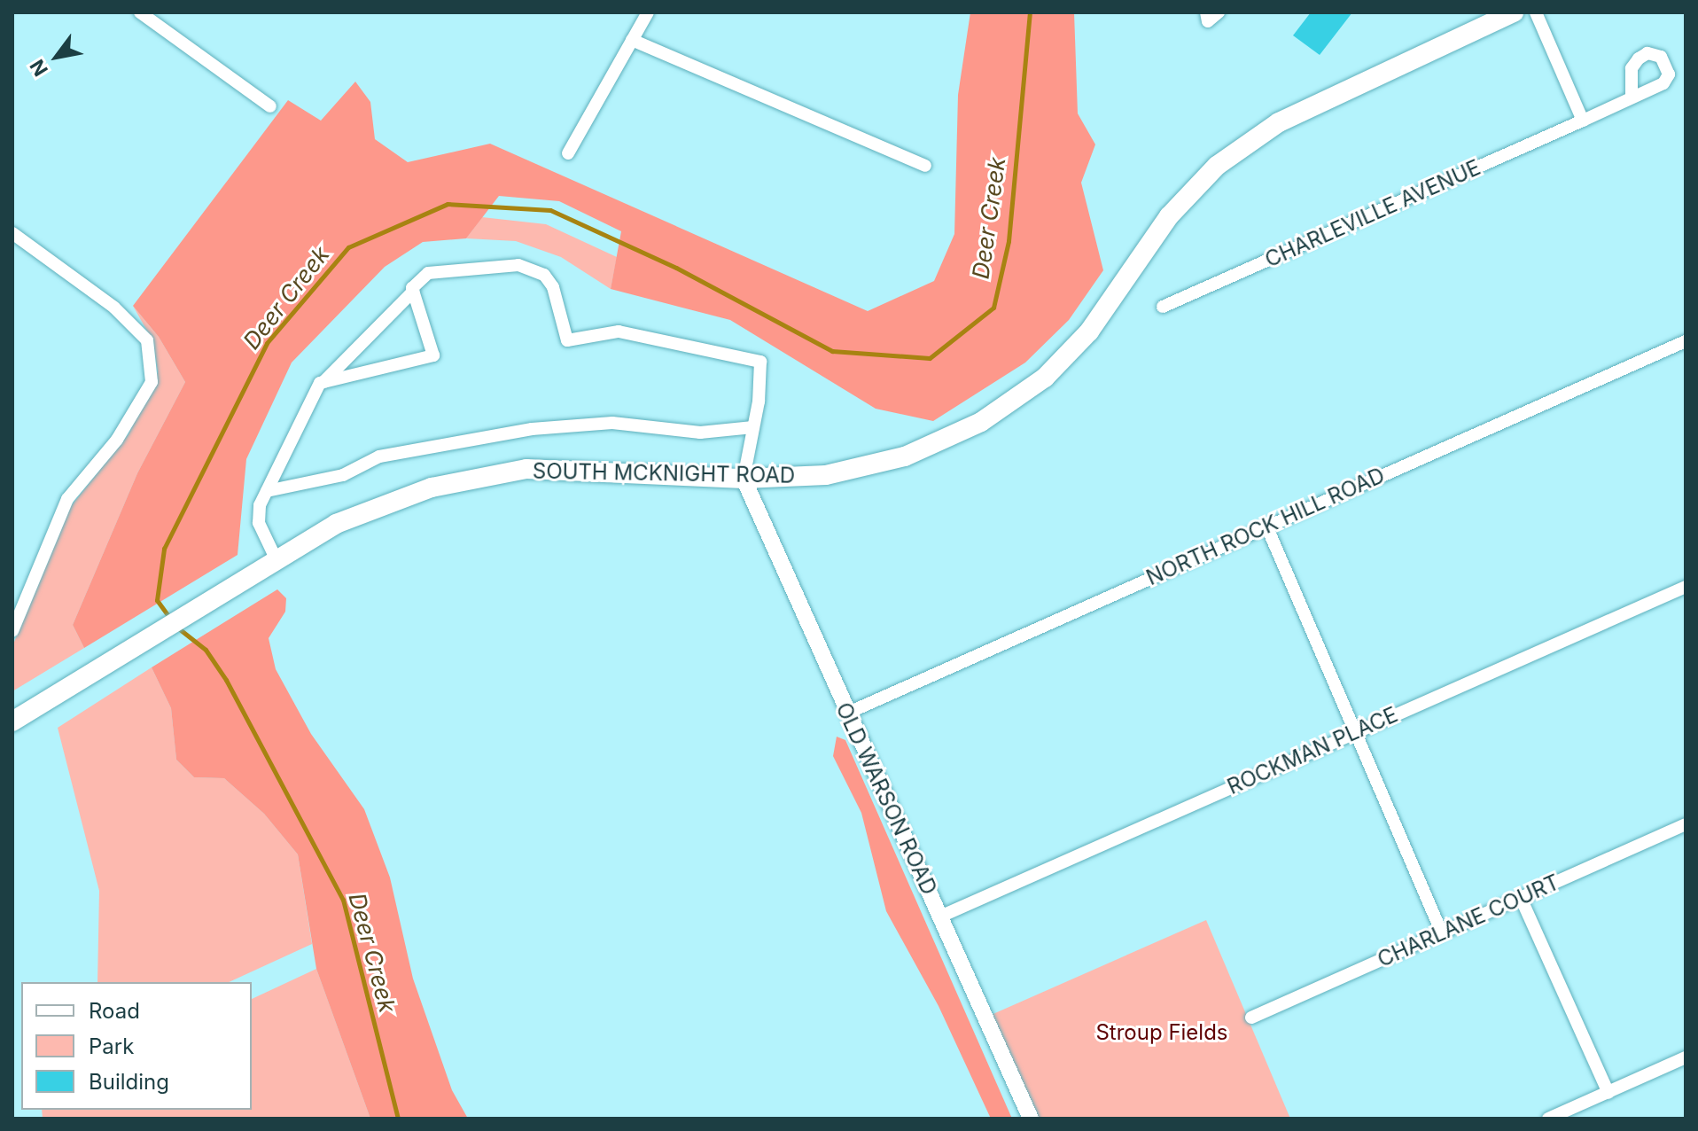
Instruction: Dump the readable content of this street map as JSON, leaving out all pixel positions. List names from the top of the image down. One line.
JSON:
{"streets":{"main road":["SOUTH MCKNIGHT ROAD"],"street":["CHARLEVILLE AVENUE","NORTH ROCK HILL ROAD","ROCKMAN PLACE","OLD WARSON ROAD","CHARLANE COURT"]},"crossings":[["SOUTH MCKNIGHT ROAD","OLD WARSON ROAD"],["NORTH ROCK HILL ROAD","OLD WARSON ROAD"],["ROCKMAN PLACE","OLD WARSON ROAD"]],"water":["Deer Creek"],"parks":["Stroup Fields"],"legend":["Road","Park","Building"],"north":"bottom left"}
